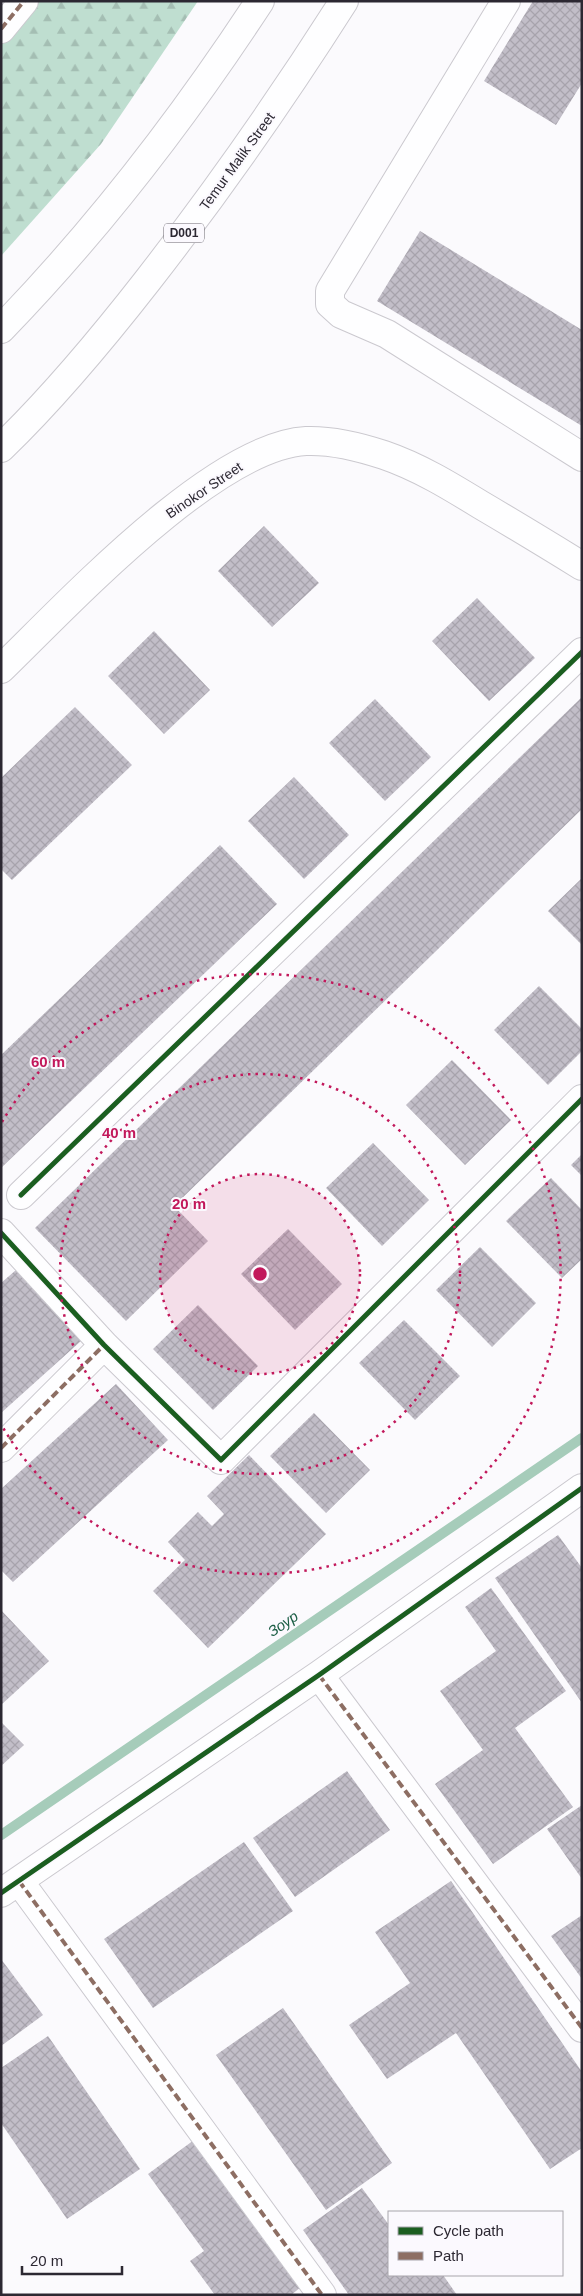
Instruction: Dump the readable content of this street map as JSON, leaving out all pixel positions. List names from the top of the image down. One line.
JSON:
{"streets":{"main road":["Temur Malik Street","D001","Binokor Street"]},"water":["Зоур"],"legend":["Cycle path","Path"],"scale_bar":"20 m","rings":["60 m","40 m","20 m"]}
